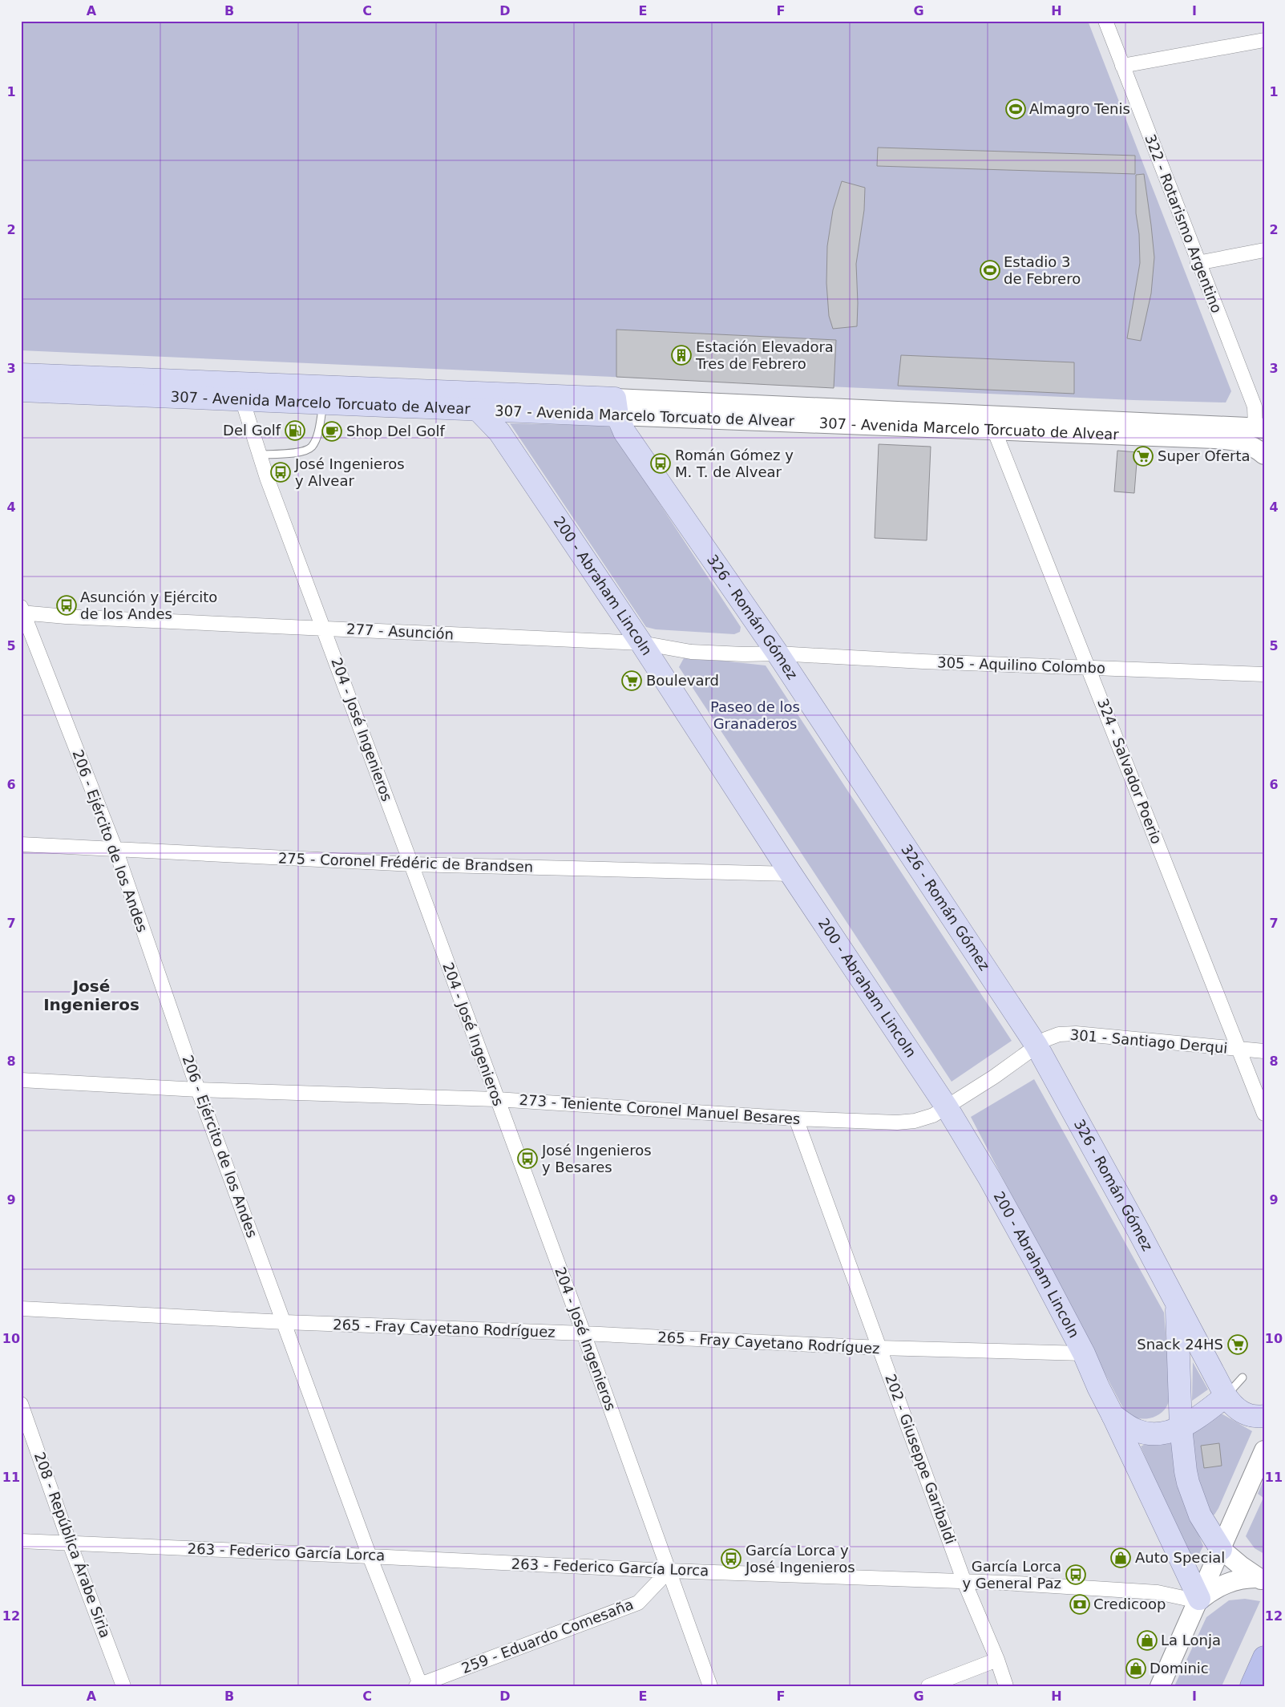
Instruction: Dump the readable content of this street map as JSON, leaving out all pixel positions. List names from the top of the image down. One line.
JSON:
{"streets":{"main road":["307 - Avenida Marcelo Torcuato de Alvear","200 - Abraham Lincoln","326 - Román Gómez"],"street":["322 - Rotarismo Argentino","277 - Asunción","305 - Aquilino Colombo","204 - José Ingenieros","324 - Salvador Poerio","206 - Ejército de los Andes","275 - Coronel Frédéric de Brandsen","301 - Santiago Derqui","273 - Teniente Coronel Manuel Besares","265 - Fray Cayetano Rodríguez","202 - Giuseppe Garibaldi","208 - República Árabe Siria","263 - Federico García Lorca","259 - Eduardo Comesaña"]},"crossings":[["322 - Rotarismo Argentino","307 - Avenida Marcelo Torcuato de Alvear"],["307 - Avenida Marcelo Torcuato de Alvear","200 - Abraham Lincoln"],["307 - Avenida Marcelo Torcuato de Alvear","326 - Román Gómez"],["307 - Avenida Marcelo Torcuato de Alvear","204 - José Ingenieros"],["307 - Avenida Marcelo Torcuato de Alvear","324 - Salvador Poerio"],["200 - Abraham Lincoln","277 - Asunción"],["200 - Abraham Lincoln","275 - Coronel Frédéric de Brandsen"],["200 - Abraham Lincoln","273 - Teniente Coronel Manuel Besares"],["200 - Abraham Lincoln","265 - Fray Cayetano Rodríguez"],["200 - Abraham Lincoln","263 - Federico García Lorca"],["326 - Román Gómez","277 - Asunción"],["326 - Román Gómez","305 - Aquilino Colombo"],["326 - Román Gómez","301 - Santiago Derqui"],["326 - Román Gómez","273 - Teniente Coronel Manuel Besares"],["277 - Asunción","305 - Aquilino Colombo"],["277 - Asunción","204 - José Ingenieros"],["277 - Asunción","206 - Ejército de los Andes"],["305 - Aquilino Colombo","324 - Salvador Poerio"],["204 - José Ingenieros","275 - Coronel Frédéric de Brandsen"],["204 - José Ingenieros","273 - Teniente Coronel Manuel Besares"],["204 - José Ingenieros","265 - Fray Cayetano Rodríguez"],["204 - José Ingenieros","263 - Federico García Lorca"],["204 - José Ingenieros","259 - Eduardo Comesaña"],["324 - Salvador Poerio","301 - Santiago Derqui"],["206 - Ejército de los Andes","275 - Coronel Frédéric de Brandsen"],["206 - Ejército de los Andes","273 - Teniente Coronel Manuel Besares"],["206 - Ejército de los Andes","265 - Fray Cayetano Rodríguez"],["206 - Ejército de los Andes","263 - Federico García Lorca"],["206 - Ejército de los Andes","259 - Eduardo Comesaña"],["301 - Santiago Derqui","273 - Teniente Coronel Manuel Besares"],["273 - Teniente Coronel Manuel Besares","202 - Giuseppe Garibaldi"],["265 - Fray Cayetano Rodríguez","202 - Giuseppe Garibaldi"],["202 - Giuseppe Garibaldi","263 - Federico García Lorca"],["208 - República Árabe Siria","263 - Federico García Lorca"],["263 - Federico García Lorca","259 - Eduardo Comesaña"]],"districts":["José Ingenieros"],"parks":["Paseo de los Granaderos"],"places":{"sports":["Almagro Tenis","Estadio 3 de Febrero"],"building":["Estación Elevadora Tres de Febrero"],"fuel station":["Del Golf"],"cafe":["Shop Del Golf"],"supermarket":["Super Oferta","Boulevard","Snack 24HS"],"bus stop":["Román Gómez y M. T. de Alvear","José Ingenieros y Alvear","Asunción y Ejército de los Andes","José Ingenieros y Besares","García Lorca y José Ingenieros","García Lorca y General Paz"],"shop":["Auto Special","La Lonja","Dominic"],"bank":["Credicoop"]},"grid":{"columns":["A","B","C","D","E","F","G","H","I"],"rows":["1","2","3","4","5","6","7","8","9","10","11","12"]}}
